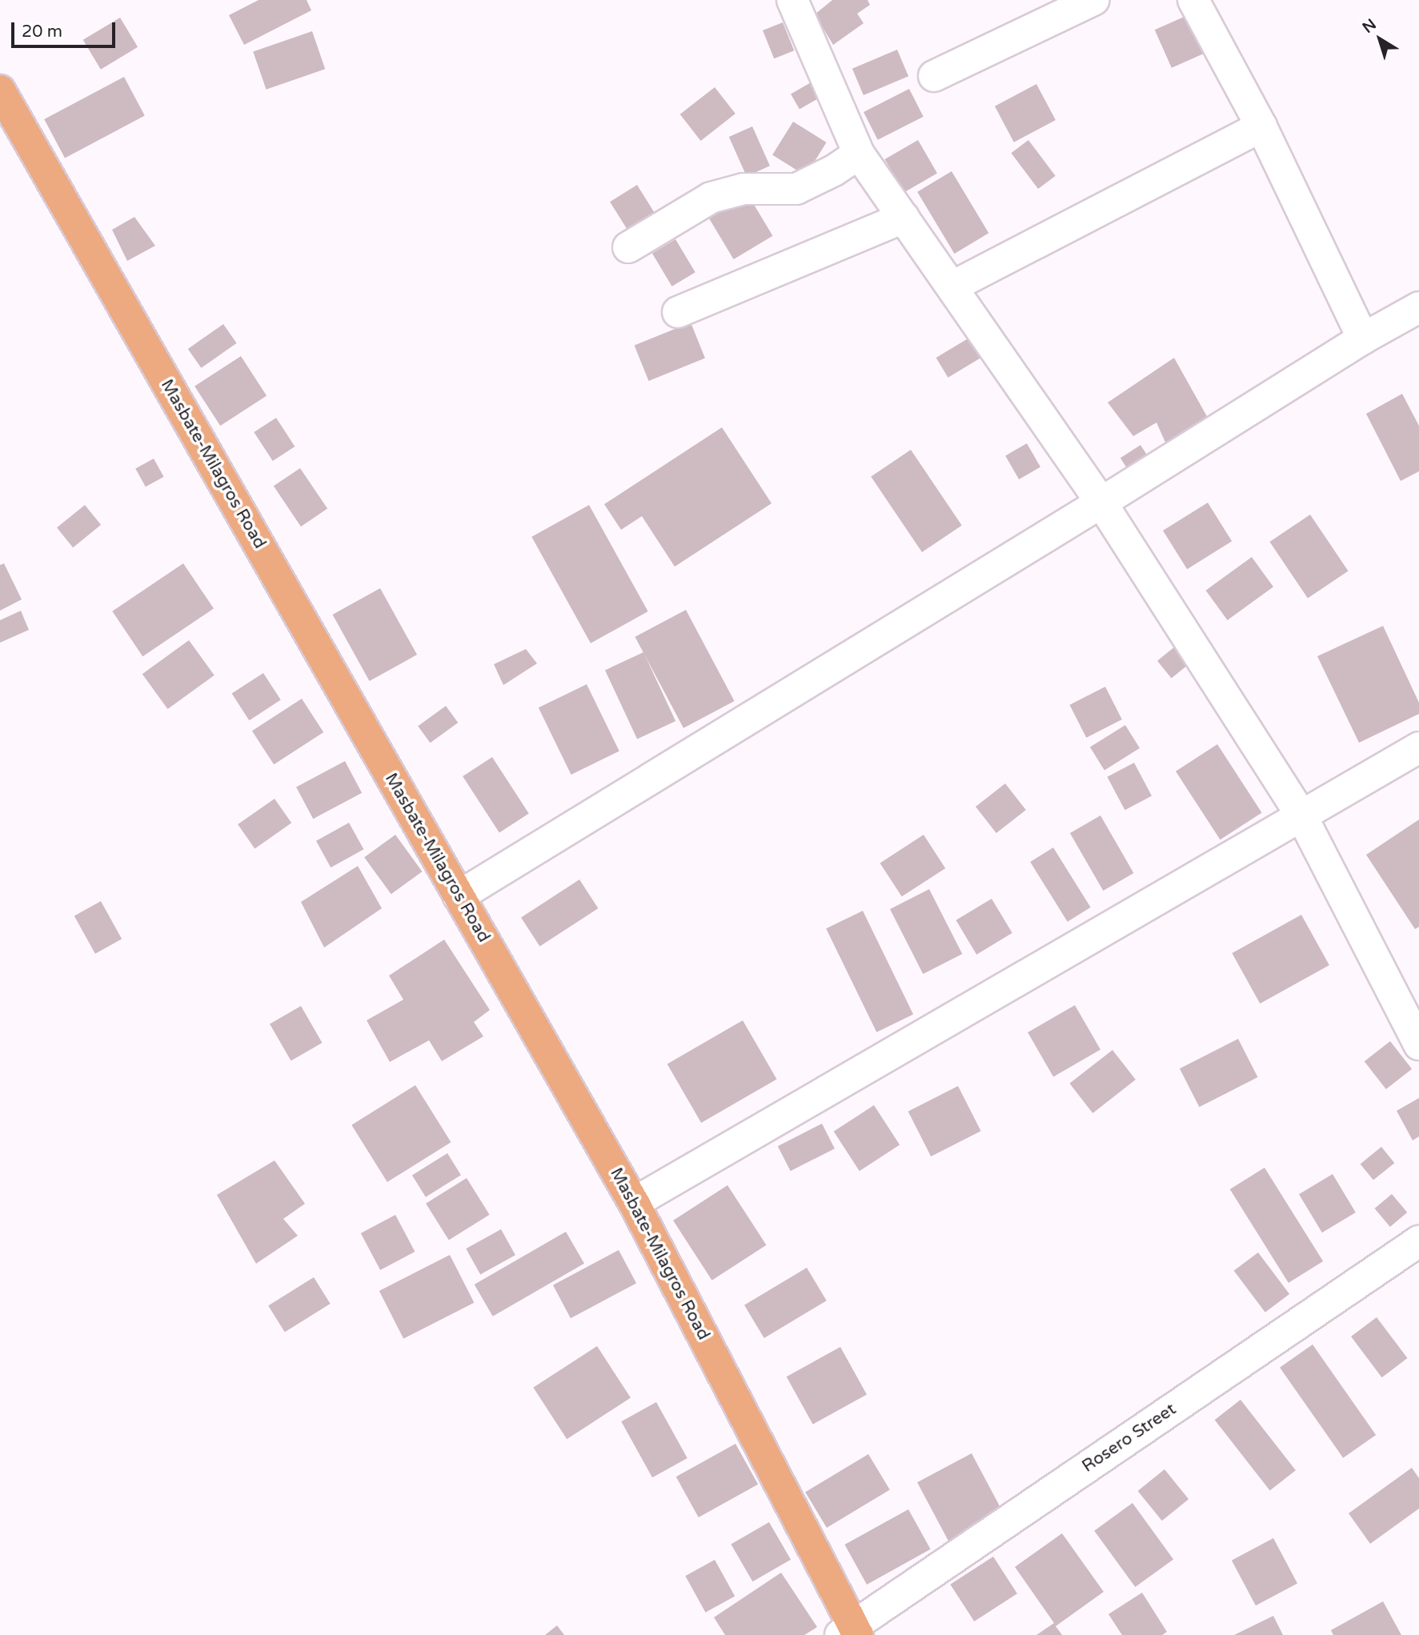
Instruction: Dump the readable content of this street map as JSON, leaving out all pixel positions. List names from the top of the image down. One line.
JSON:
{"streets":{"main road":["Masbate-Milagros Road"],"street":["Rosero Street"]},"crossings":[["Masbate-Milagros Road","Rosero Street"]],"scale_bar":"20 m","north":"top left"}
